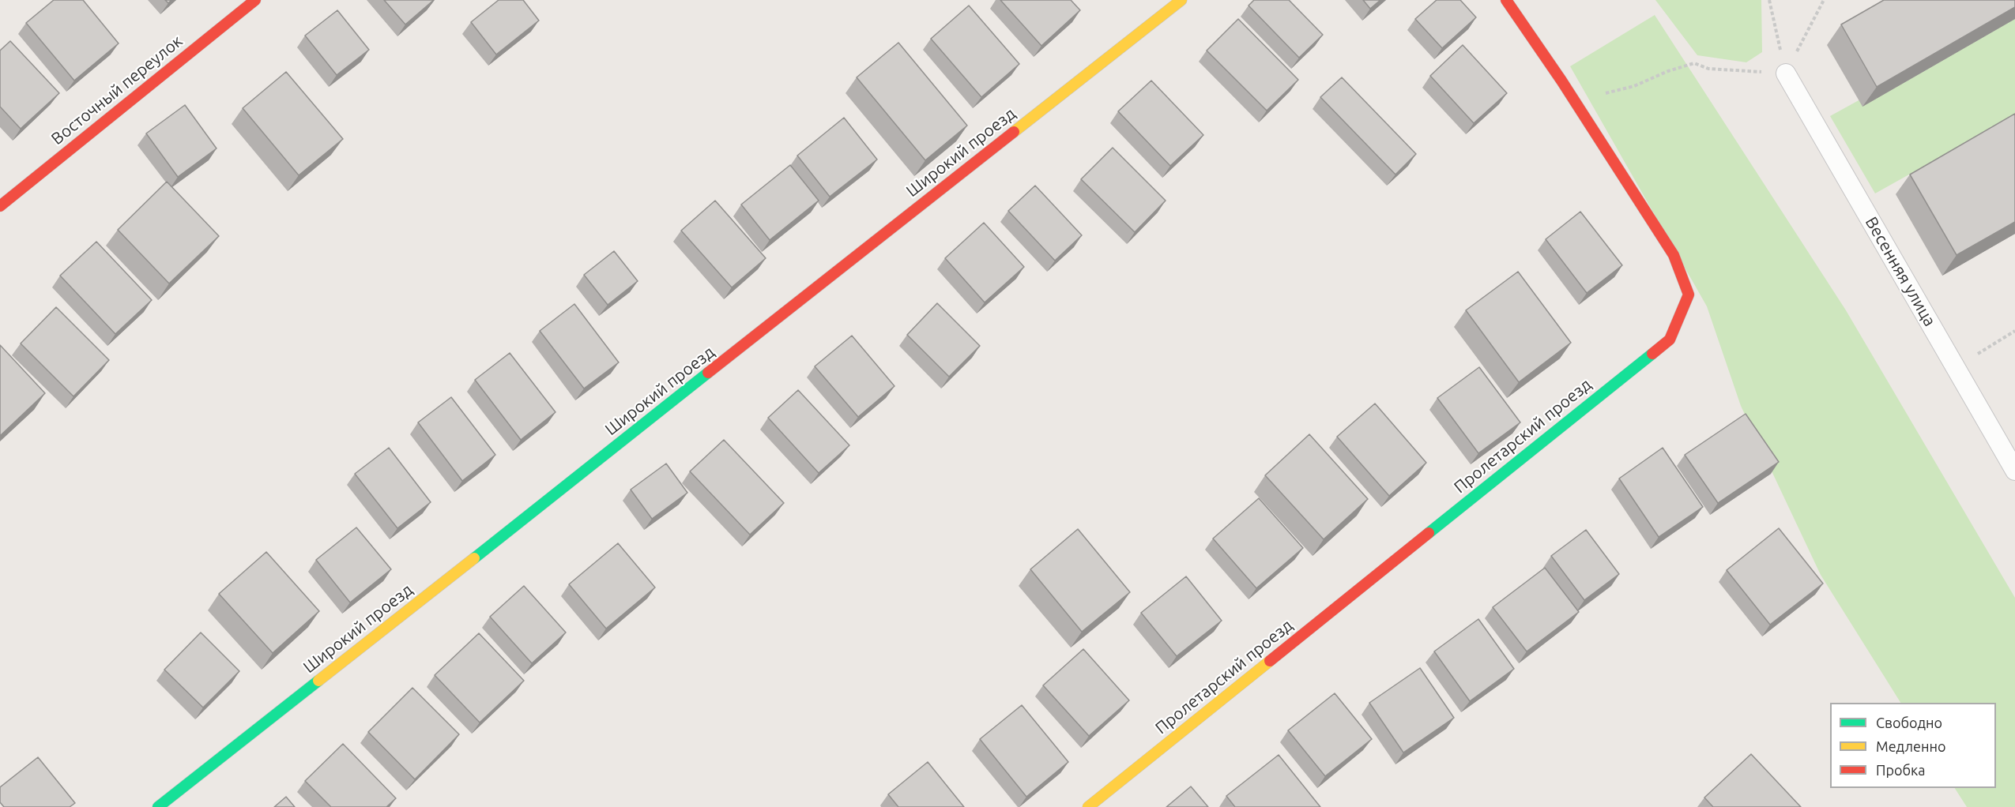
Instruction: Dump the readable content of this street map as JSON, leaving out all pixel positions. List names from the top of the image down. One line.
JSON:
{"streets":{"street":["Восточный переулок","Широкий проезд","Пролетарский проезд"],"lane":["Весенняя улица"]},"legend":["Свободно","Медленно","Пробка"]}
